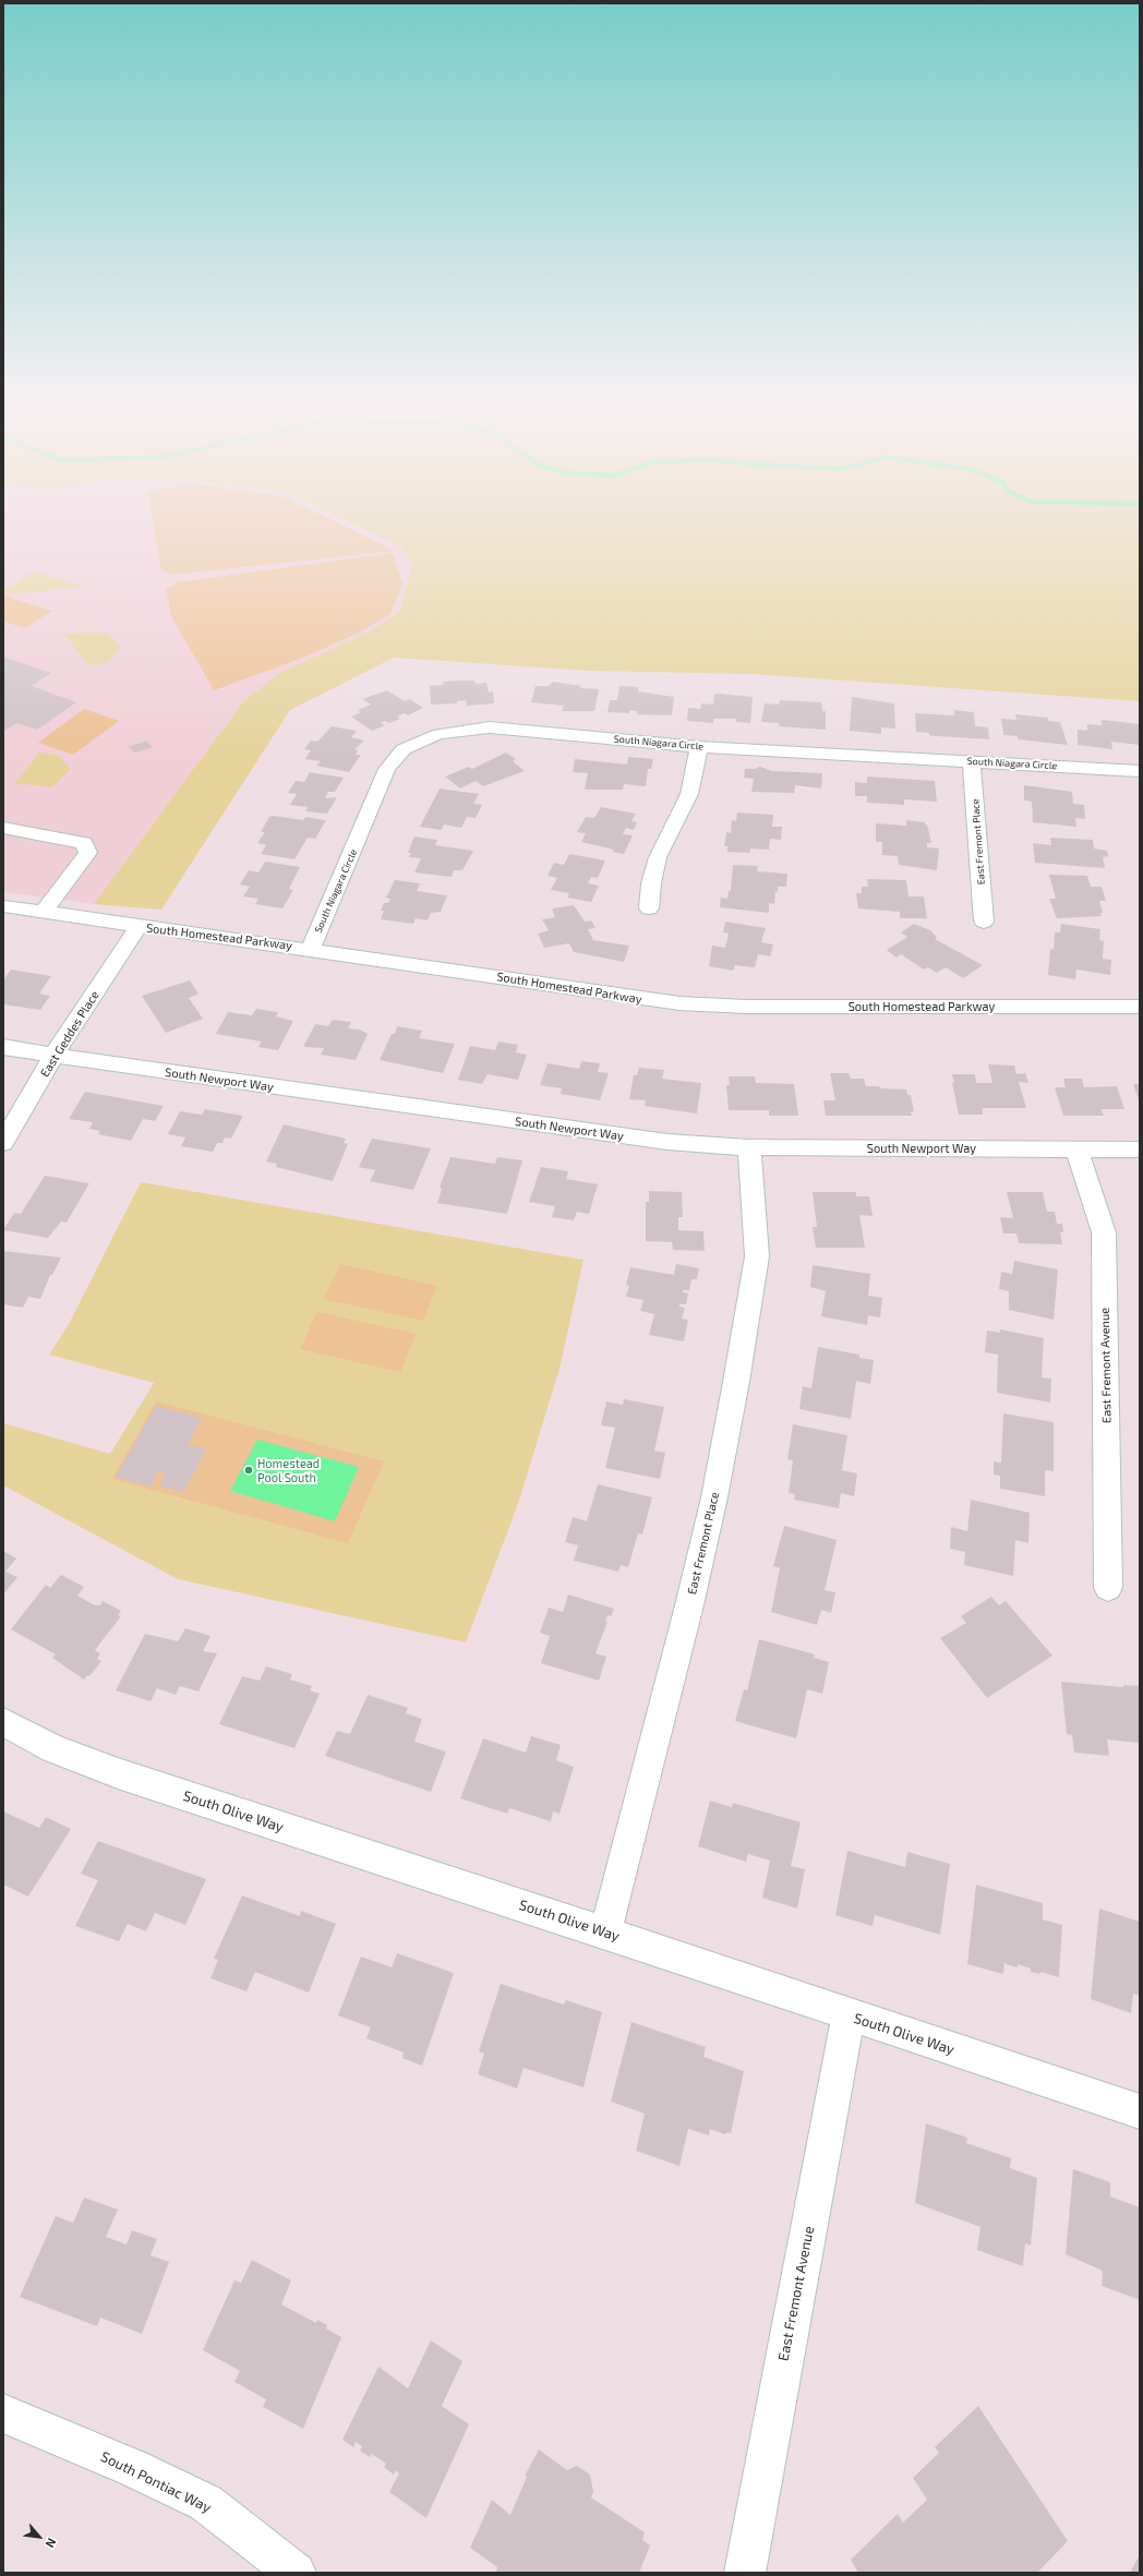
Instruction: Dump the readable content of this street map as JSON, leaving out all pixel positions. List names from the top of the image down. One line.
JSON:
{"streets":{"street":["South Niagara Circle","East Fremont Place","South Homestead Parkway","East Geddes Place","South Newport Way","East Fremont Avenue","South Olive Way","South Pontiac Way"]},"crossings":[["South Niagara Circle","East Fremont Place"],["South Niagara Circle","South Homestead Parkway"],["East Fremont Place","South Newport Way"],["East Fremont Place","South Olive Way"],["South Homestead Parkway","East Geddes Place"],["East Geddes Place","South Newport Way"],["South Newport Way","East Fremont Avenue"],["East Fremont Avenue","South Olive Way"]],"places":["Homestead Pool South"],"north":"bottom right"}
